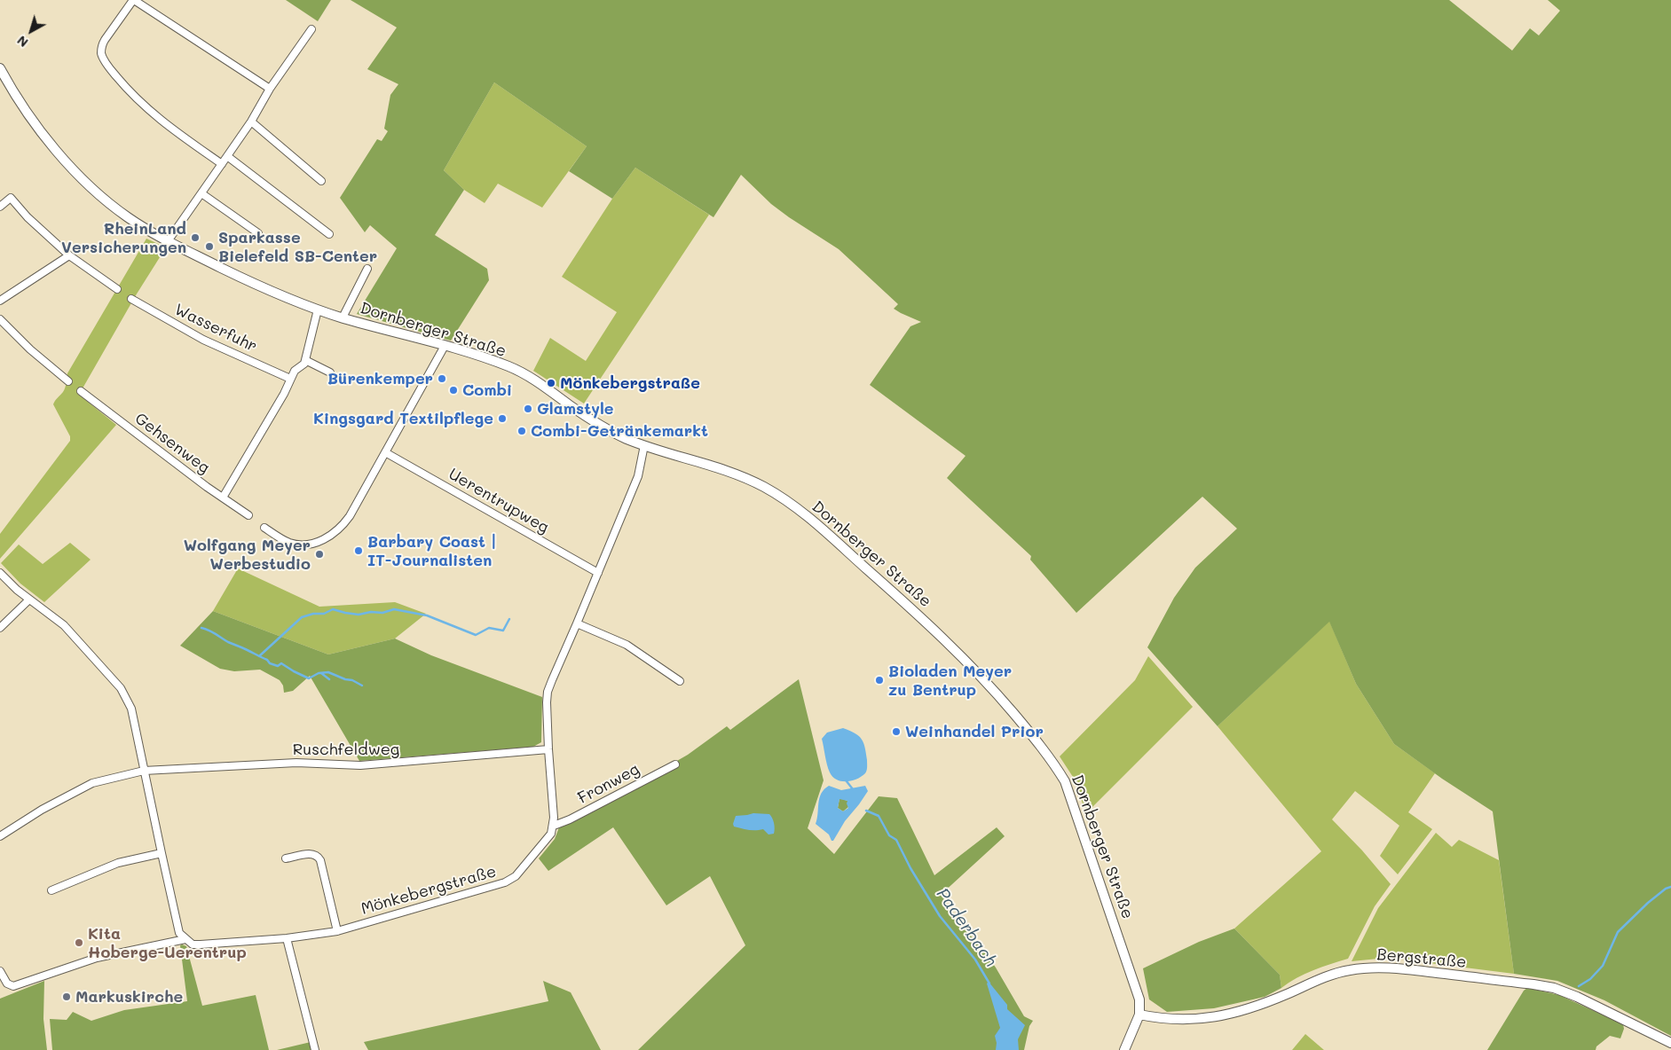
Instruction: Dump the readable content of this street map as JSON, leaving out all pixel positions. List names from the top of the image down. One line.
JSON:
{"streets":{"main road":["Dornberger Straße","Bergstraße"],"street":["Wasserfuhr","Gehsenweg","Uerentrupweg","Ruschfeldweg","Fronweg","Mönkebergstraße"]},"crossings":[["Dornberger Straße","Bergstraße"],["Fronweg","Mönkebergstraße"]],"water":["Paderbach"],"places":["RheinLand Versicherungen","Sparkasse Bielefeld SB-Center","Bürenkemper","Mönkebergstraße","Combi","Glamstyle","Kingsgard Textilpflege","Combi-Getränkemarkt","Barbary Coast | IT-Journalisten","Wolfgang Meyer Werbestudio","Bioladen Meyer zu Bentrup","Weinhandel Prior","Kita Hoberge-Uerentrup","Markuskirche"],"north":"bottom left"}
